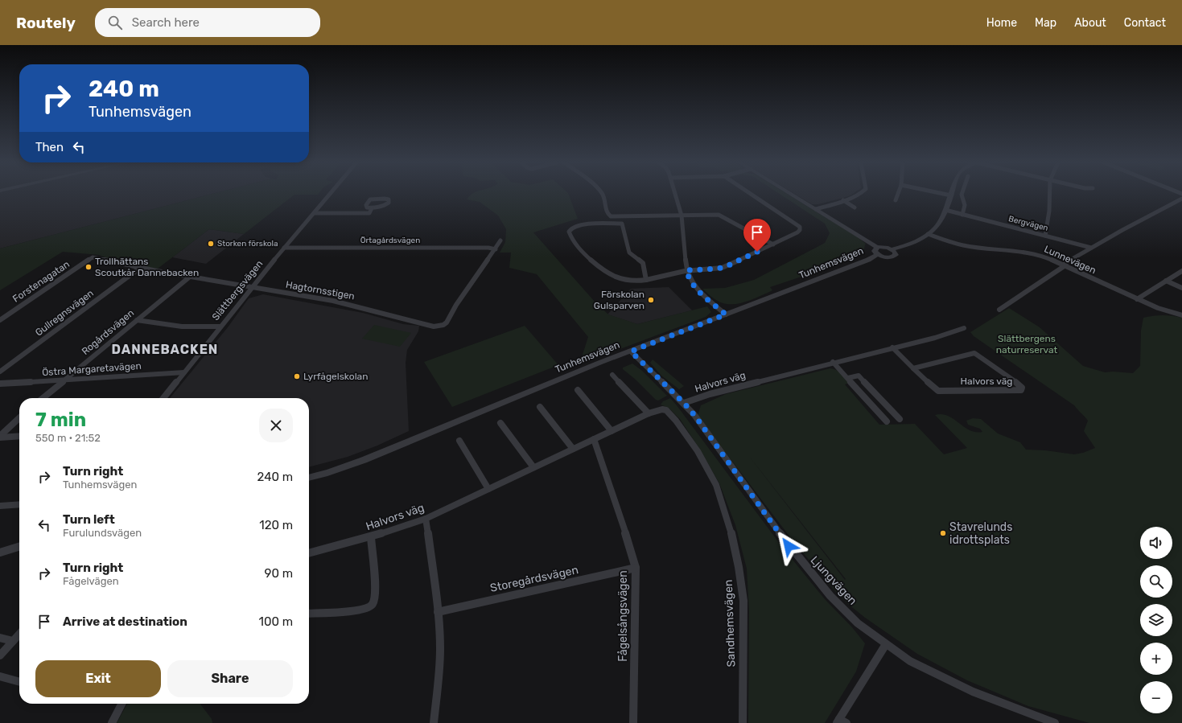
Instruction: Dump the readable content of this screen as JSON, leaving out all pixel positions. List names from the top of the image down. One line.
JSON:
{"streets":{"street":["Bergvägen","Örtagårdsvägen","Lunnevägen","Tunhemsvägen","Forstenagatan","Slättbergsvägen","Hagtornsstigen","Gullregnsvägen","Rogårdsvägen","Östra Margaretavägen","Halvors väg","Storegårdsvägen","Ljungvägen","Fågelsångsvägen","Sandhemsvägen"]},"crossings":[["Örtagårdsvägen","Slättbergsvägen"],["Örtagårdsvägen","Hagtornsstigen"],["Tunhemsvägen","Ljungvägen"],["Forstenagatan","Hagtornsstigen"],["Slättbergsvägen","Hagtornsstigen"],["Slättbergsvägen","Östra Margaretavägen"],["Hagtornsstigen","Gullregnsvägen"],["Hagtornsstigen","Rogårdsvägen"],["Rogårdsvägen","Östra Margaretavägen"],["Halvors väg","Ljungvägen"],["Halvors väg","Fågelsångsvägen"],["Halvors väg","Sandhemsvägen"],["Storegårdsvägen","Fågelsångsvägen"]],"districts":["DANNEBACKEN"],"parks":["Slättbergens naturreservat"],"places":["Storken förskola","Trollhättans Scoutkår Dannebacken","Förskolan Gulsparven","Lyrfågelskolan","Stavrelunds idrottsplats"],"page":{"header":"Routely","search":"Search here","nav":["Home","Map","About","Contact"],"turn":["240 m","Tunhemsvägen"],"then":"Then","heading":["7 min","550 m · 21:52"],"list":[{"name":"Turn right","note":"Tunhemsvägen","value":"240 m"},{"name":"Turn left","note":"Furulundsvägen","value":"120 m"},{"name":"Turn right","note":"Fågelvägen","value":"90 m"},{"name":"Arrive at destination","value":"100 m"}],"map_buttons":["+","−"],"buttons":["Exit","Share"]}}
